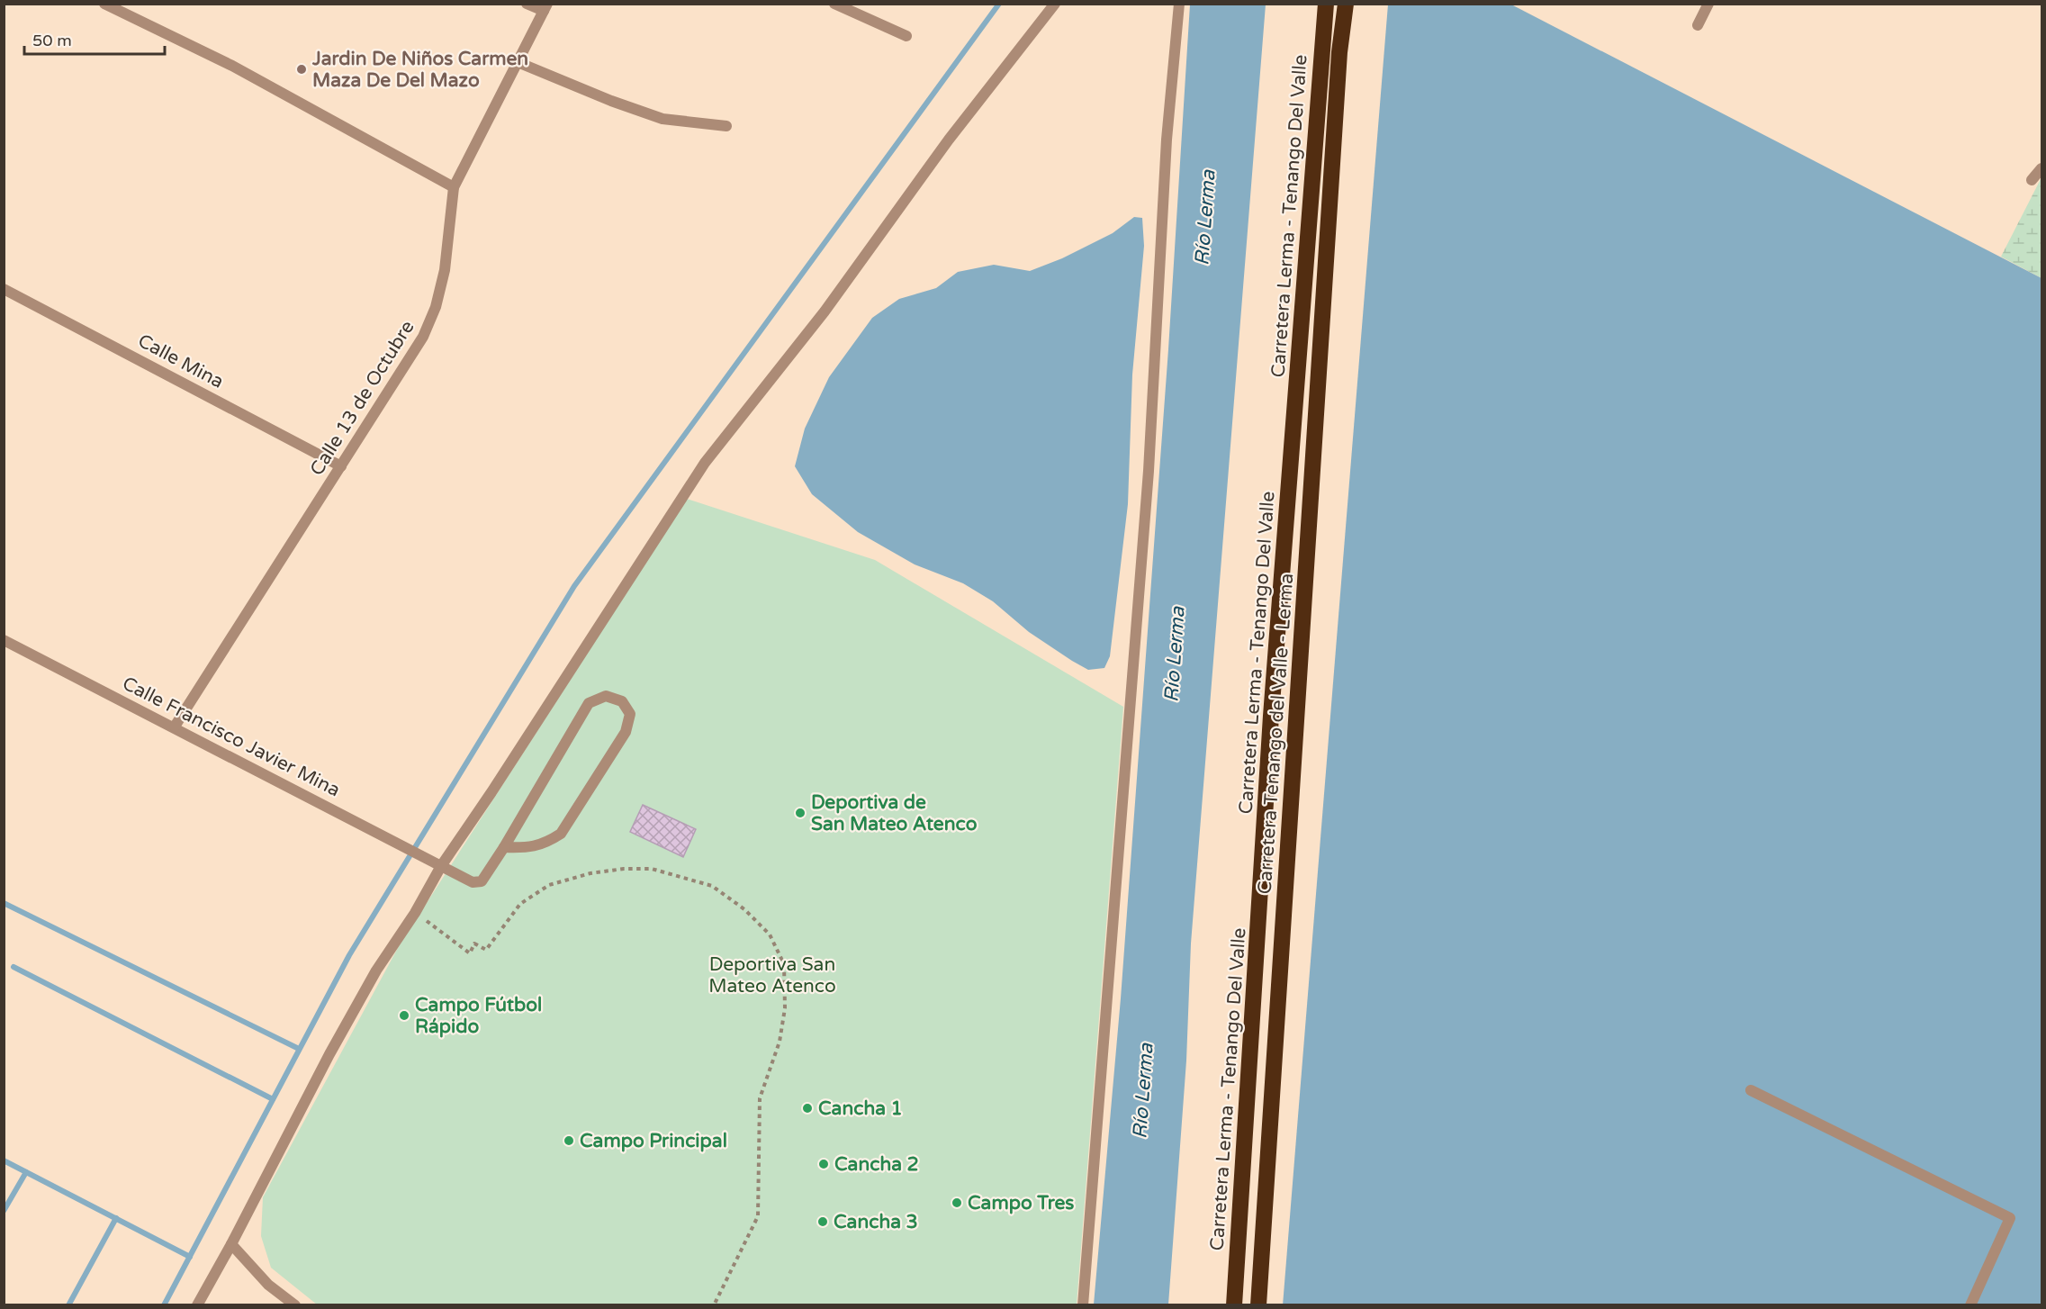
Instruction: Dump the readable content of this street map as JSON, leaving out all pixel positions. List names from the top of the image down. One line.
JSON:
{"streets":{"highway":["Carretera Lerma - Tenango Del Valle","Carretera Tenango del Valle - Lerma"],"street":["Calle Mina","Calle 13 de Octubre","Calle Francisco Javier Mina"]},"crossings":[["Calle Mina","Calle 13 de Octubre"],["Calle 13 de Octubre","Calle Francisco Javier Mina"]],"water":["Río Lerma"],"parks":["Deportiva San Mateo Atenco"],"places":["Jardin De Niños Carmen Maza De Del Mazo","Deportiva de San Mateo Atenco","Campo Fútbol Rápido","Cancha 1","Campo Principal","Cancha 2","Campo Tres","Cancha 3"],"scale_bar":"50 m"}
